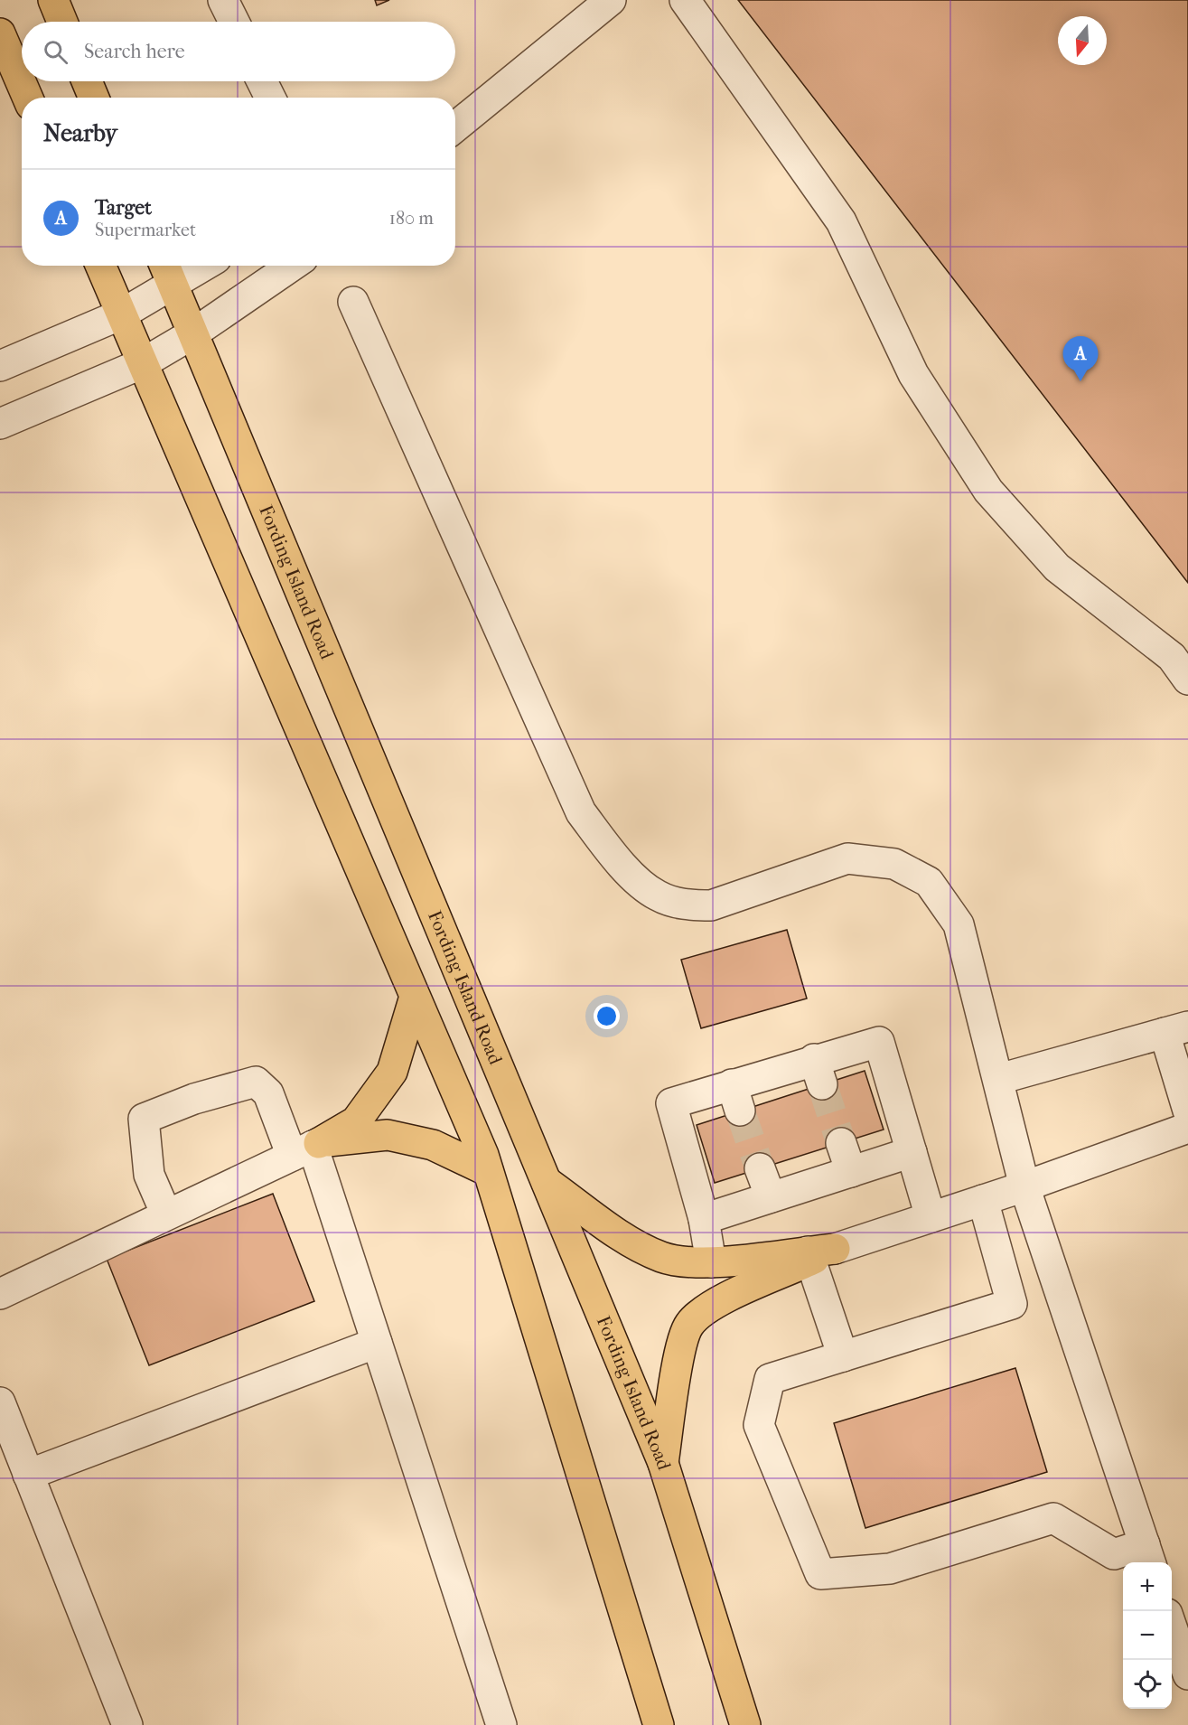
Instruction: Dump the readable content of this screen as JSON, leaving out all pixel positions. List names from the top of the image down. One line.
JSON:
{"streets":{"highway":["Fording Island Road"]},"north":"bottom","page":{"search":"Search here","heading":"Nearby","list":[{"mark":"A","name":"Target","note":"Supermarket","value":"180 m"}],"pins":"A","map_buttons":["+","−"]}}
